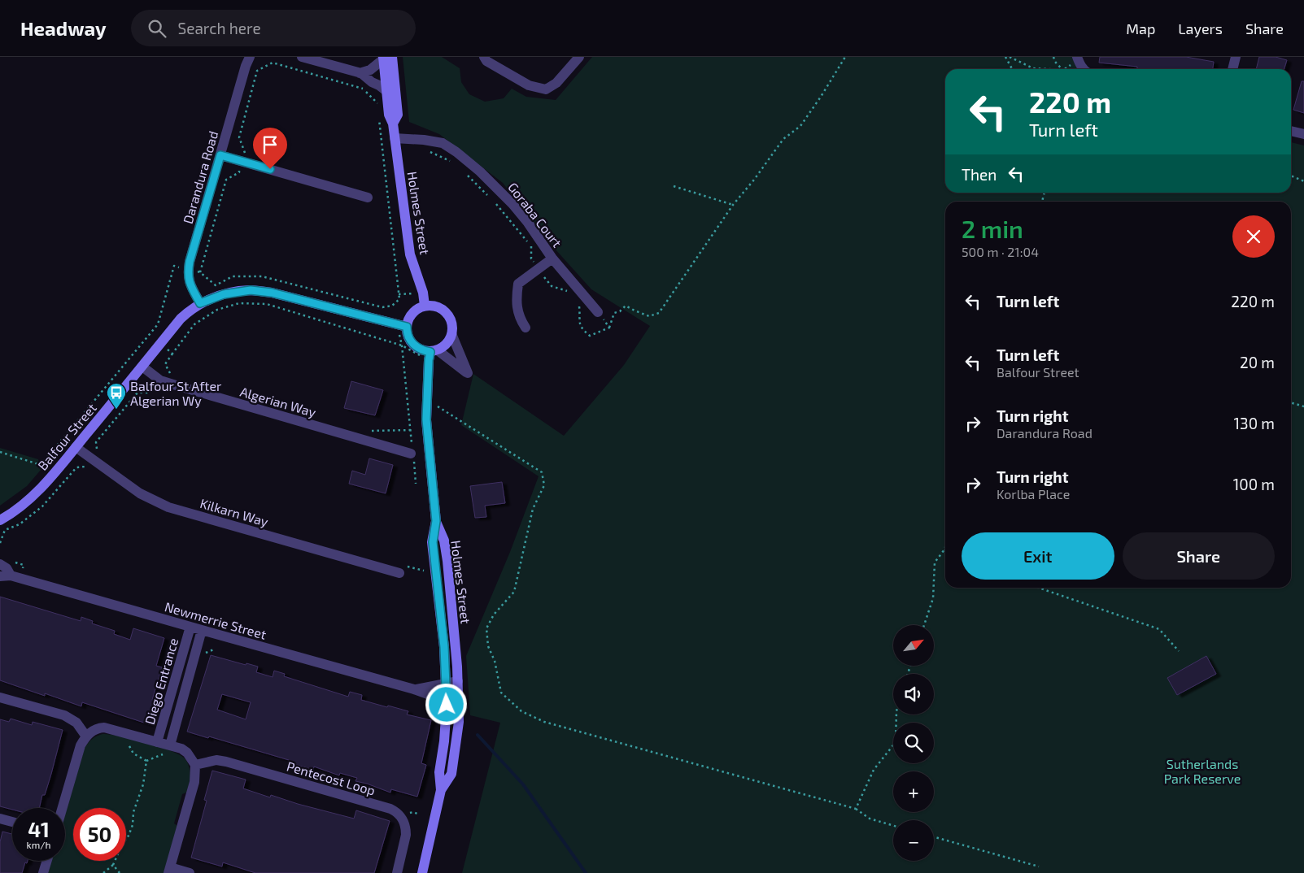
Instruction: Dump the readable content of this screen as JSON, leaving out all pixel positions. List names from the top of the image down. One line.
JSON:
{"streets":{"main road":["Holmes Street","Balfour Street"],"street":["Darandura Road","Goraba Court","Algerian Way","Kilkarn Way","Newmerrie Street","Diego Entrance","Pentecost Loop"]},"crossings":[["Darandura Road","Balfour Street"],["Holmes Street","Goraba Court"],["Holmes Street","Balfour Street"],["Holmes Street","Newmerrie Street"],["Algerian Way","Balfour Street"],["Balfour Street","Kilkarn Way"],["Newmerrie Street","Diego Entrance"]],"parks":["Sutherlands Park Reserve"],"places":{"bus stop":["Balfour St After Algerian Wy"]},"north":"top right","page":{"header":"Headway","search":"Search here","nav":["Map","Layers","Share"],"turn":["220 m","Turn left"],"then":"Then","heading":["2 min","500 m · 21:04"],"list":[{"name":"Turn left","value":"220 m"},{"name":"Turn left","note":"Balfour Street","value":"20 m"},{"name":"Turn right","note":"Darandura Road","value":"130 m"},{"name":"Turn right","note":"Korlba Place","value":"100 m"}],"buttons":["Exit","Share"],"map_buttons":["+","−"],"speed":"41 km/h","limit":"50"}}
